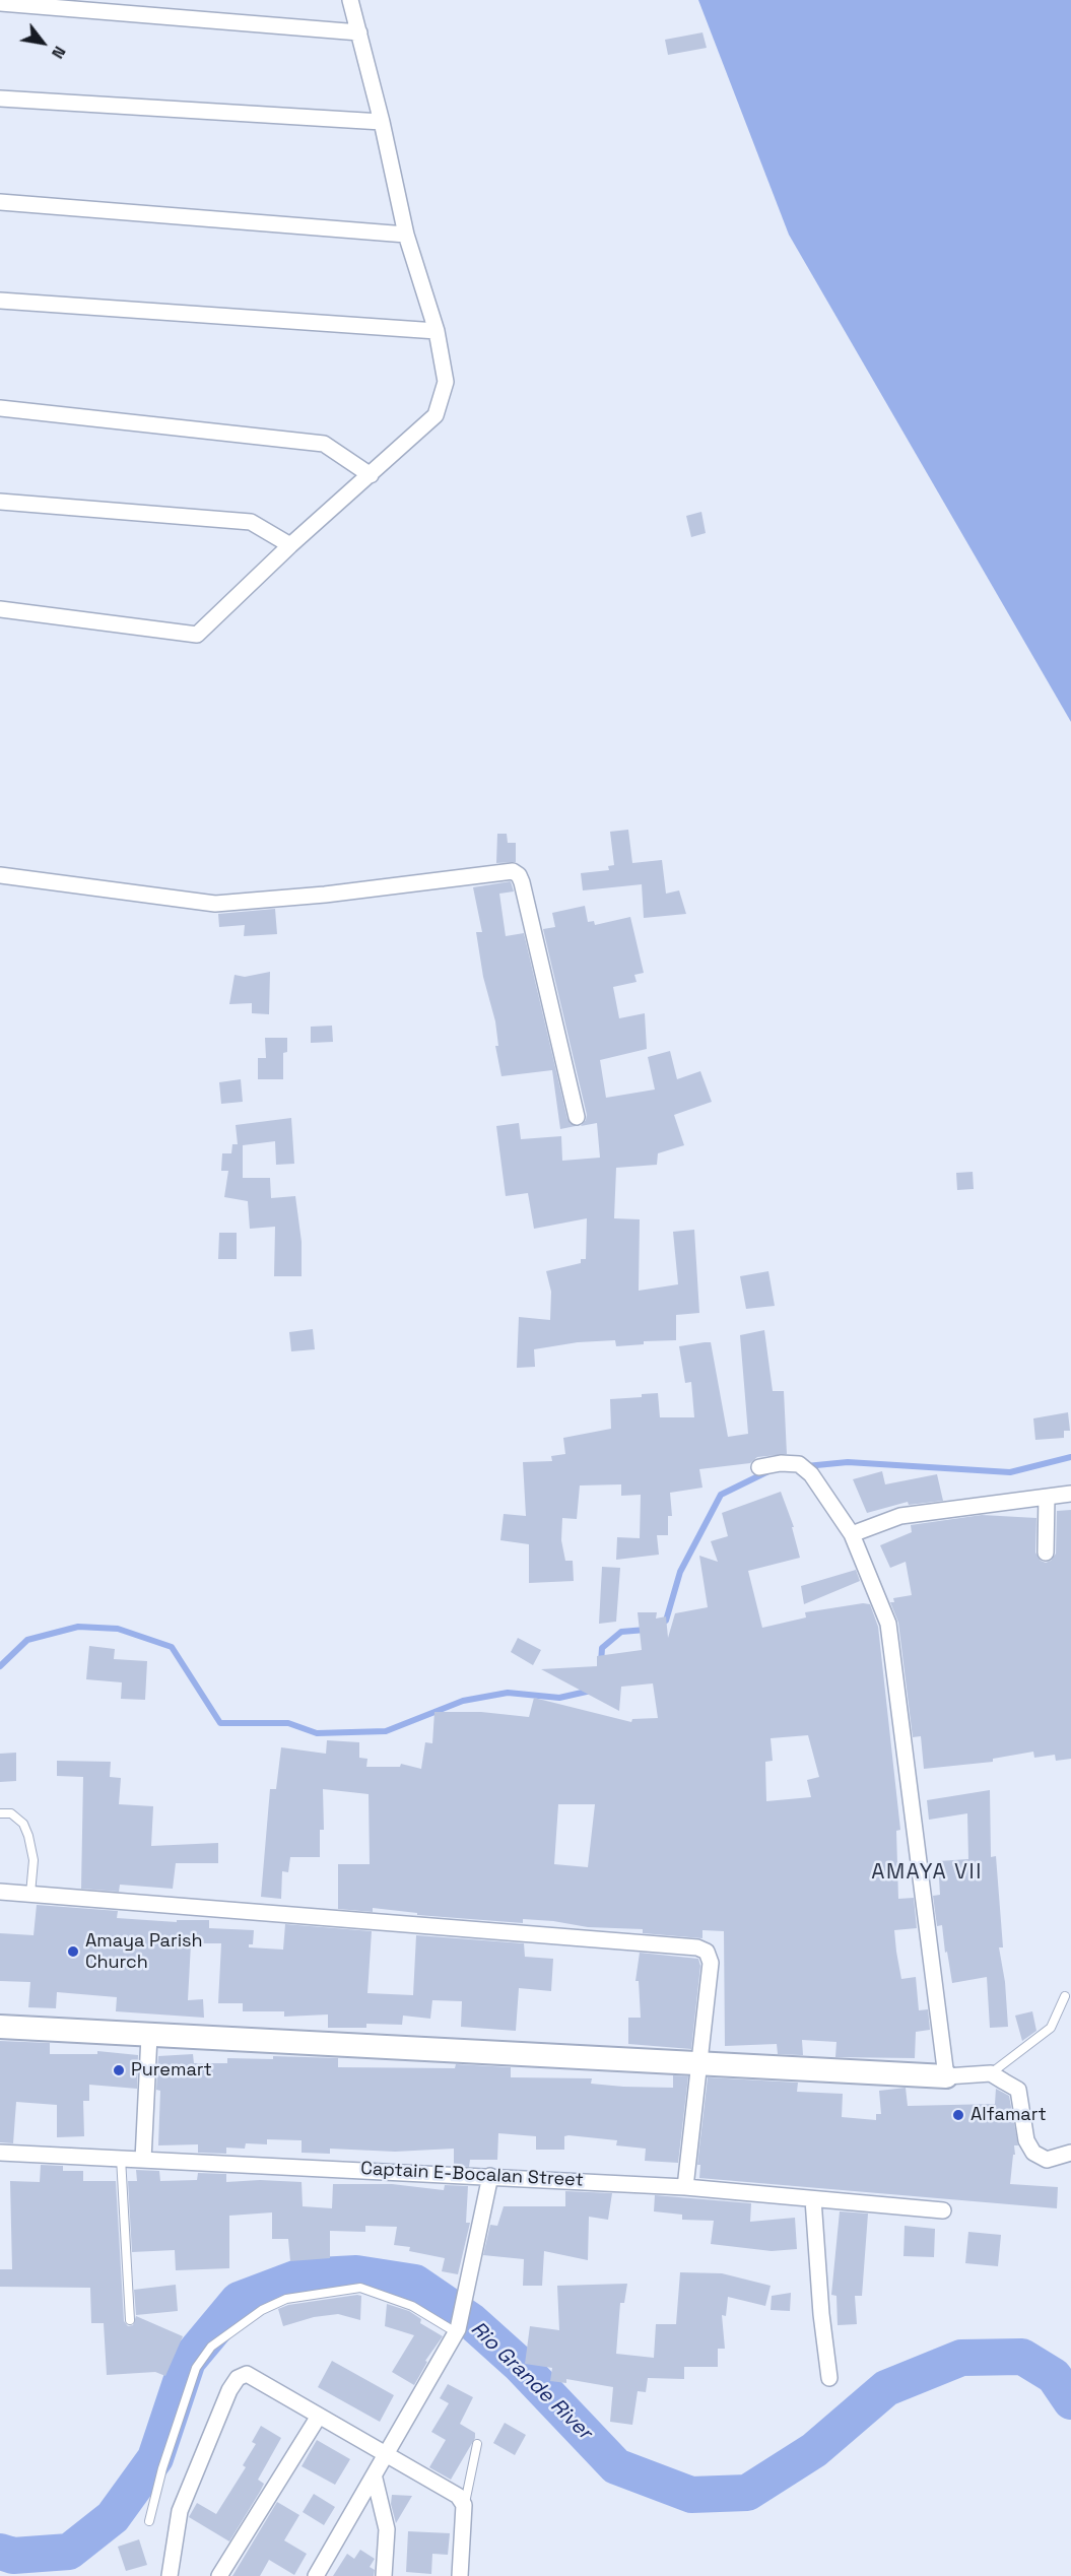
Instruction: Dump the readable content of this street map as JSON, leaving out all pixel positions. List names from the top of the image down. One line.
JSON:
{"streets":{"street":["Captain E-Bocalan Street"]},"districts":["AMAYA VII"],"water":["Rio Grande River"],"places":["Amaya Parish Church","Puremart","Alfamart"],"north":"bottom right"}
